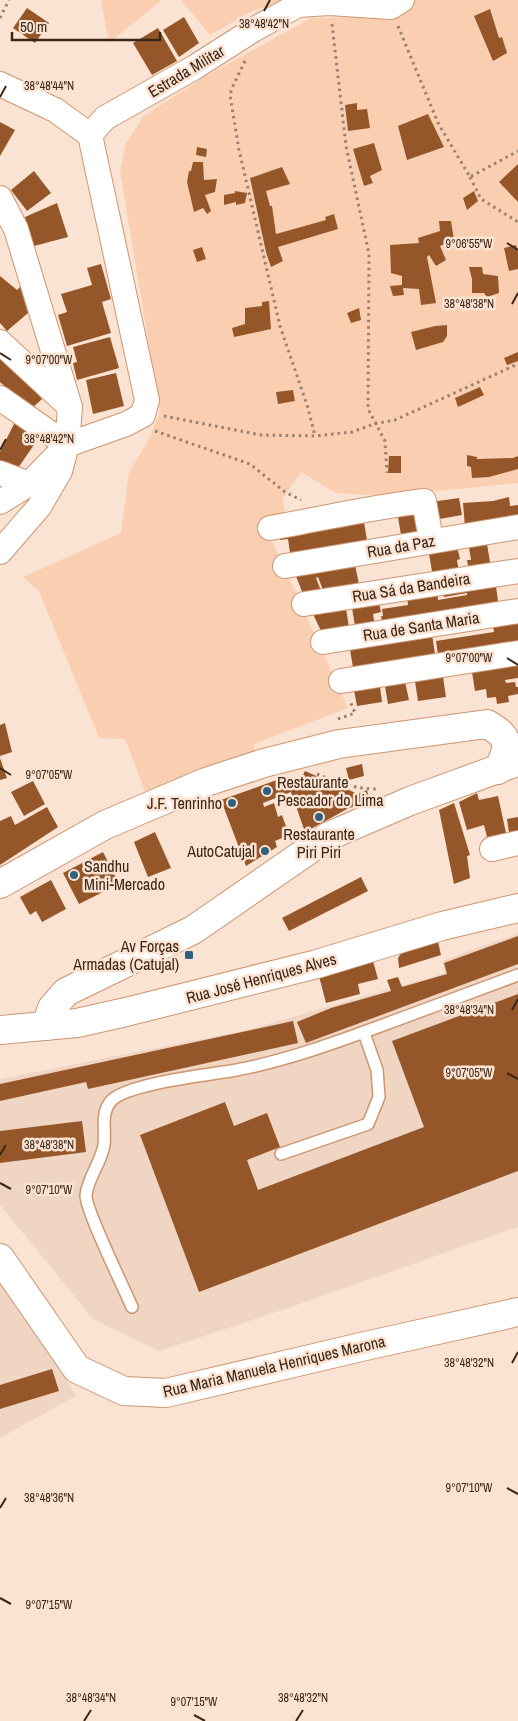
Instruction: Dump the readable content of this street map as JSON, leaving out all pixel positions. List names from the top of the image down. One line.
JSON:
{"streets":{"street":["Estrada Militar","Rua da Paz","Rua Sá da Bandeira","Rua de Santa Maria","Rua José Henriques Alves","Rua Maria Manuela Henriques Marona"]},"places":{"other":["Restaurante Pescador do Lima","J.F. Tenrinho","Restaurante Piri Piri","AutoCatujal","Sandhu Mini-Mercado"],"transit":["Av Forças Armadas (Catujal)"]},"scale_bar":"50 m","coordinates":["38°48'42\"N","38°48'44\"N","9°06'55\"W","38°48'38\"N","9°07'00\"W","9°07'05\"W","38°48'34\"N","9°07'10\"W","38°48'32\"N","38°48'36\"N","9°07'15\"W"]}
